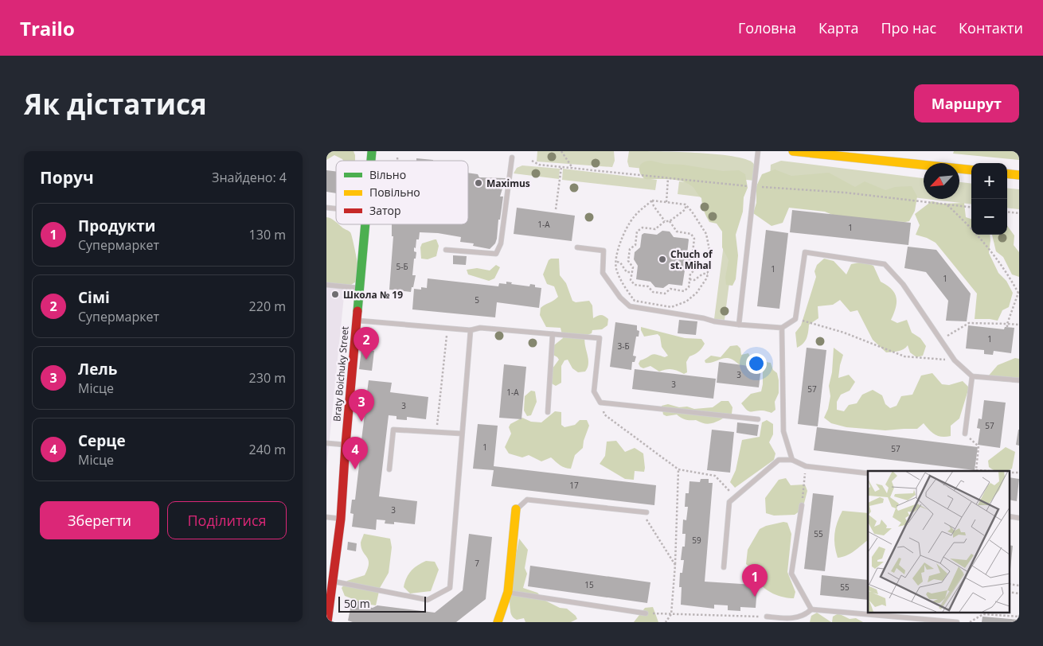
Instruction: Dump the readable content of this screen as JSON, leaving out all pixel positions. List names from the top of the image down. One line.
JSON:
{"streets":{"main road":["Braty Boichuky Street"]},"places":["Maximus","Chuch of st. Mihal","Школа № 19"],"house_numbers":["1-А","1","5-Б","1","1","5","1","3-Б","3","3","57","1-А","3","57","1","57","17","3","55","59","7","15","55"],"legend":["Вільно","Повільно","Затор"],"scale_bar":"50 m","north":"bottom left","page":{"header":"Trailo","nav":["Головна","Карта","Про нас","Контакти"],"buttons":["Маршрут",["Зберегти","Поділитися"]],"title":"Як дістатися","heading":["Поруч","Знайдено: 4"],"map_buttons":["+","−"],"list":[{"mark":"1","name":"Продукти","note":"Супермаркет","value":"130 m"},{"mark":"2","name":"Сімі","note":"Супермаркет","value":"220 m"},{"mark":"3","name":"Лель","note":"Місце","value":"230 m"},{"mark":"4","name":"Серце","note":"Місце","value":"240 m"}],"pins":["2","3","4","1"],"scale":"50 m"}}
